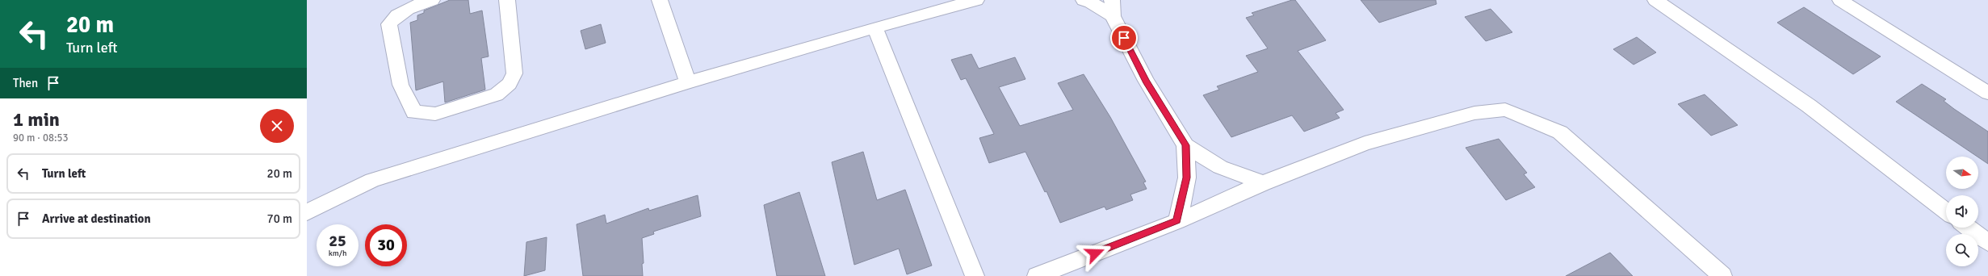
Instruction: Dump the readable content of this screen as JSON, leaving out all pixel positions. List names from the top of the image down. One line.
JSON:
{"north":"right","page":{"turn":["20 m","Turn left"],"then":"Then","heading":["1 min","90 m · 08:53"],"list":[{"name":"Turn left","value":"20 m"},{"name":"Arrive at destination","value":"70 m"}],"speed":"25 km/h","limit":"30"}}
